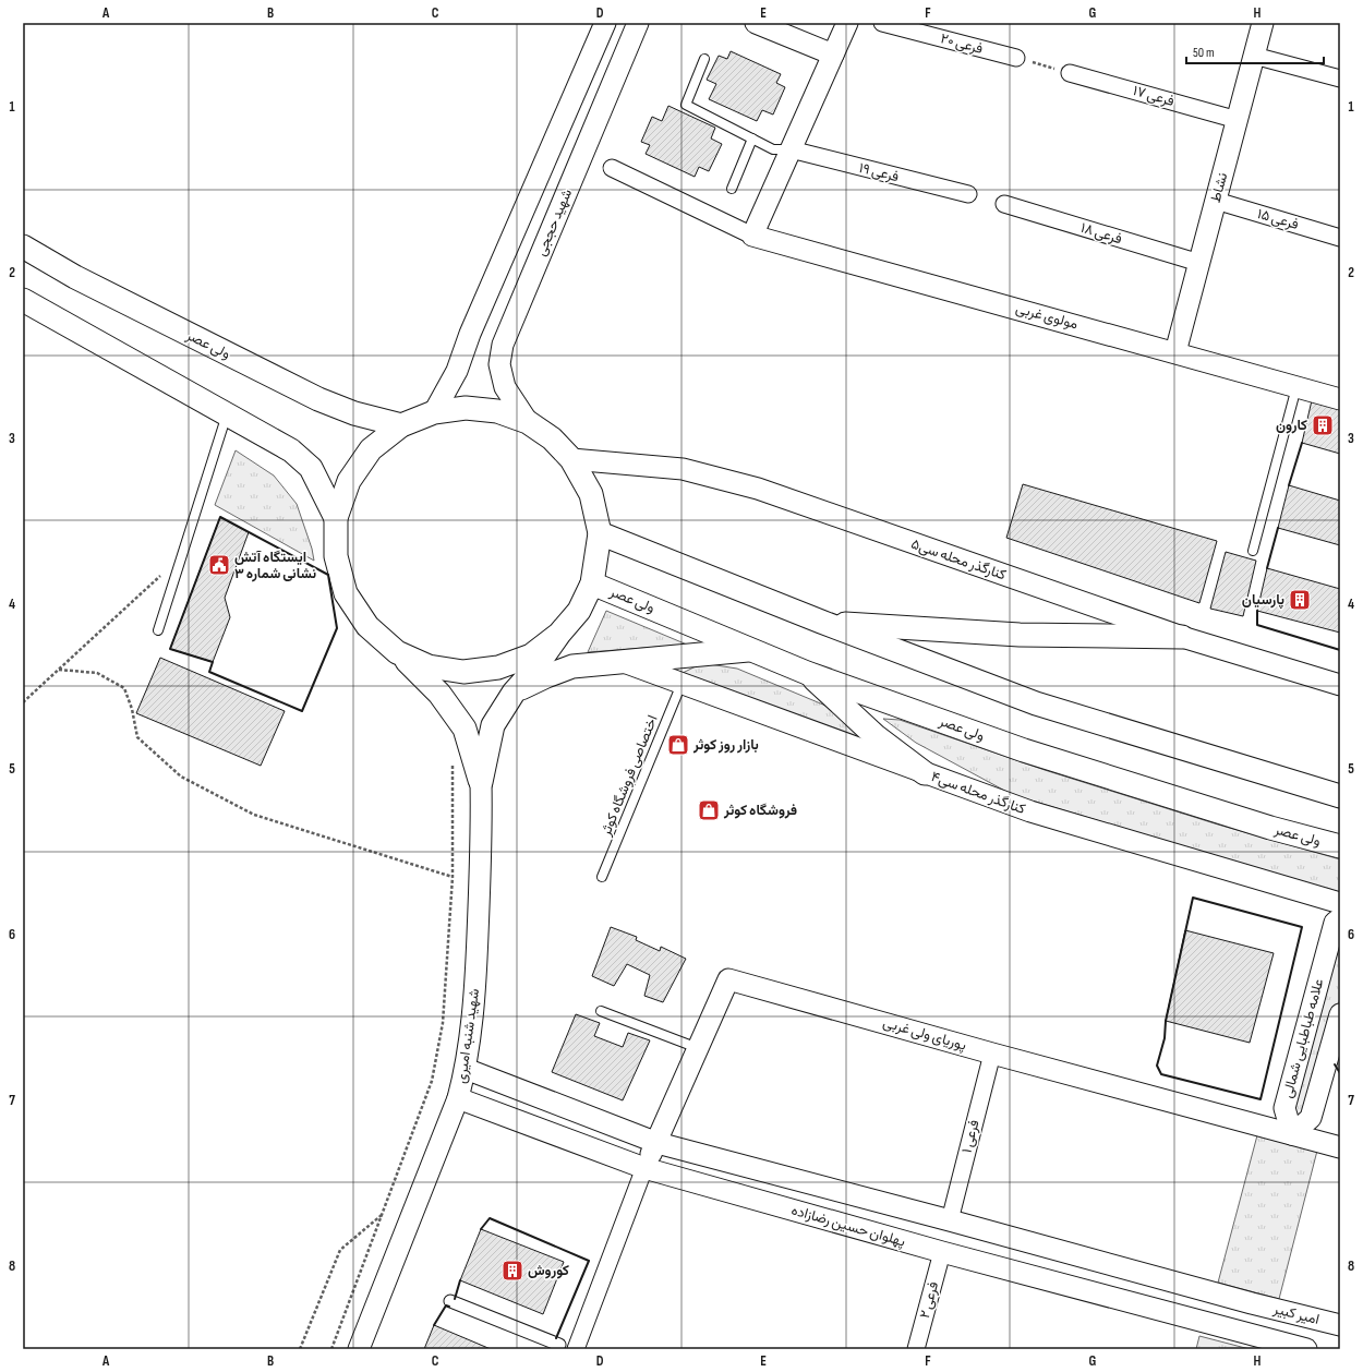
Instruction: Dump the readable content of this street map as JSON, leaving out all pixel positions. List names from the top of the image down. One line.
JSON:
{"streets":{"main road":["ولی عصر"],"street":["فرعی ۲۰","فرعی ۱۷","فرعی ۱۹","نشاط","فرعی ۱۵","شهید حججی","فرعی ۱۸","مولوی غربی","کنارگذر محله سی۵","کنارگذر محله سی۴","پوریای ولی غربی","شهید شنبه امیری","علامه طباطبایی شمالی","فرعی ۱","پهلوان حسین رضازاده","فرعی ۲","امیر کبیر"],"lane":["اختصاصی فروشگاه کوثر"]},"crossings":[["فرعی ۱۷","نشاط"],["نشاط","فرعی ۱۵"],["نشاط","فرعی ۱۸"],["نشاط","مولوی غربی"],["اختصاصی فروشگاه کوثر","کنارگذر محله سی۴"],["پوریای ولی غربی","علامه طباطبایی شمالی"],["پوریای ولی غربی","فرعی ۱"],["پوریای ولی غربی","پهلوان حسین رضازاده"],["شهید شنبه امیری","پهلوان حسین رضازاده"],["پهلوان حسین رضازاده","فرعی ۲"]],"places":{"building":["کارون","پارسیان","کوروش"],"public building":["ایستگاه آتش نشانی شماره ۳"],"shop":["بازار روز کوثر","فروشگاه کوثر"]},"scale_bar":"50 m","grid":{"columns":["A","B","C","D","E","F","G","H"],"rows":["1","2","3","4","5","6","7","8"]}}
